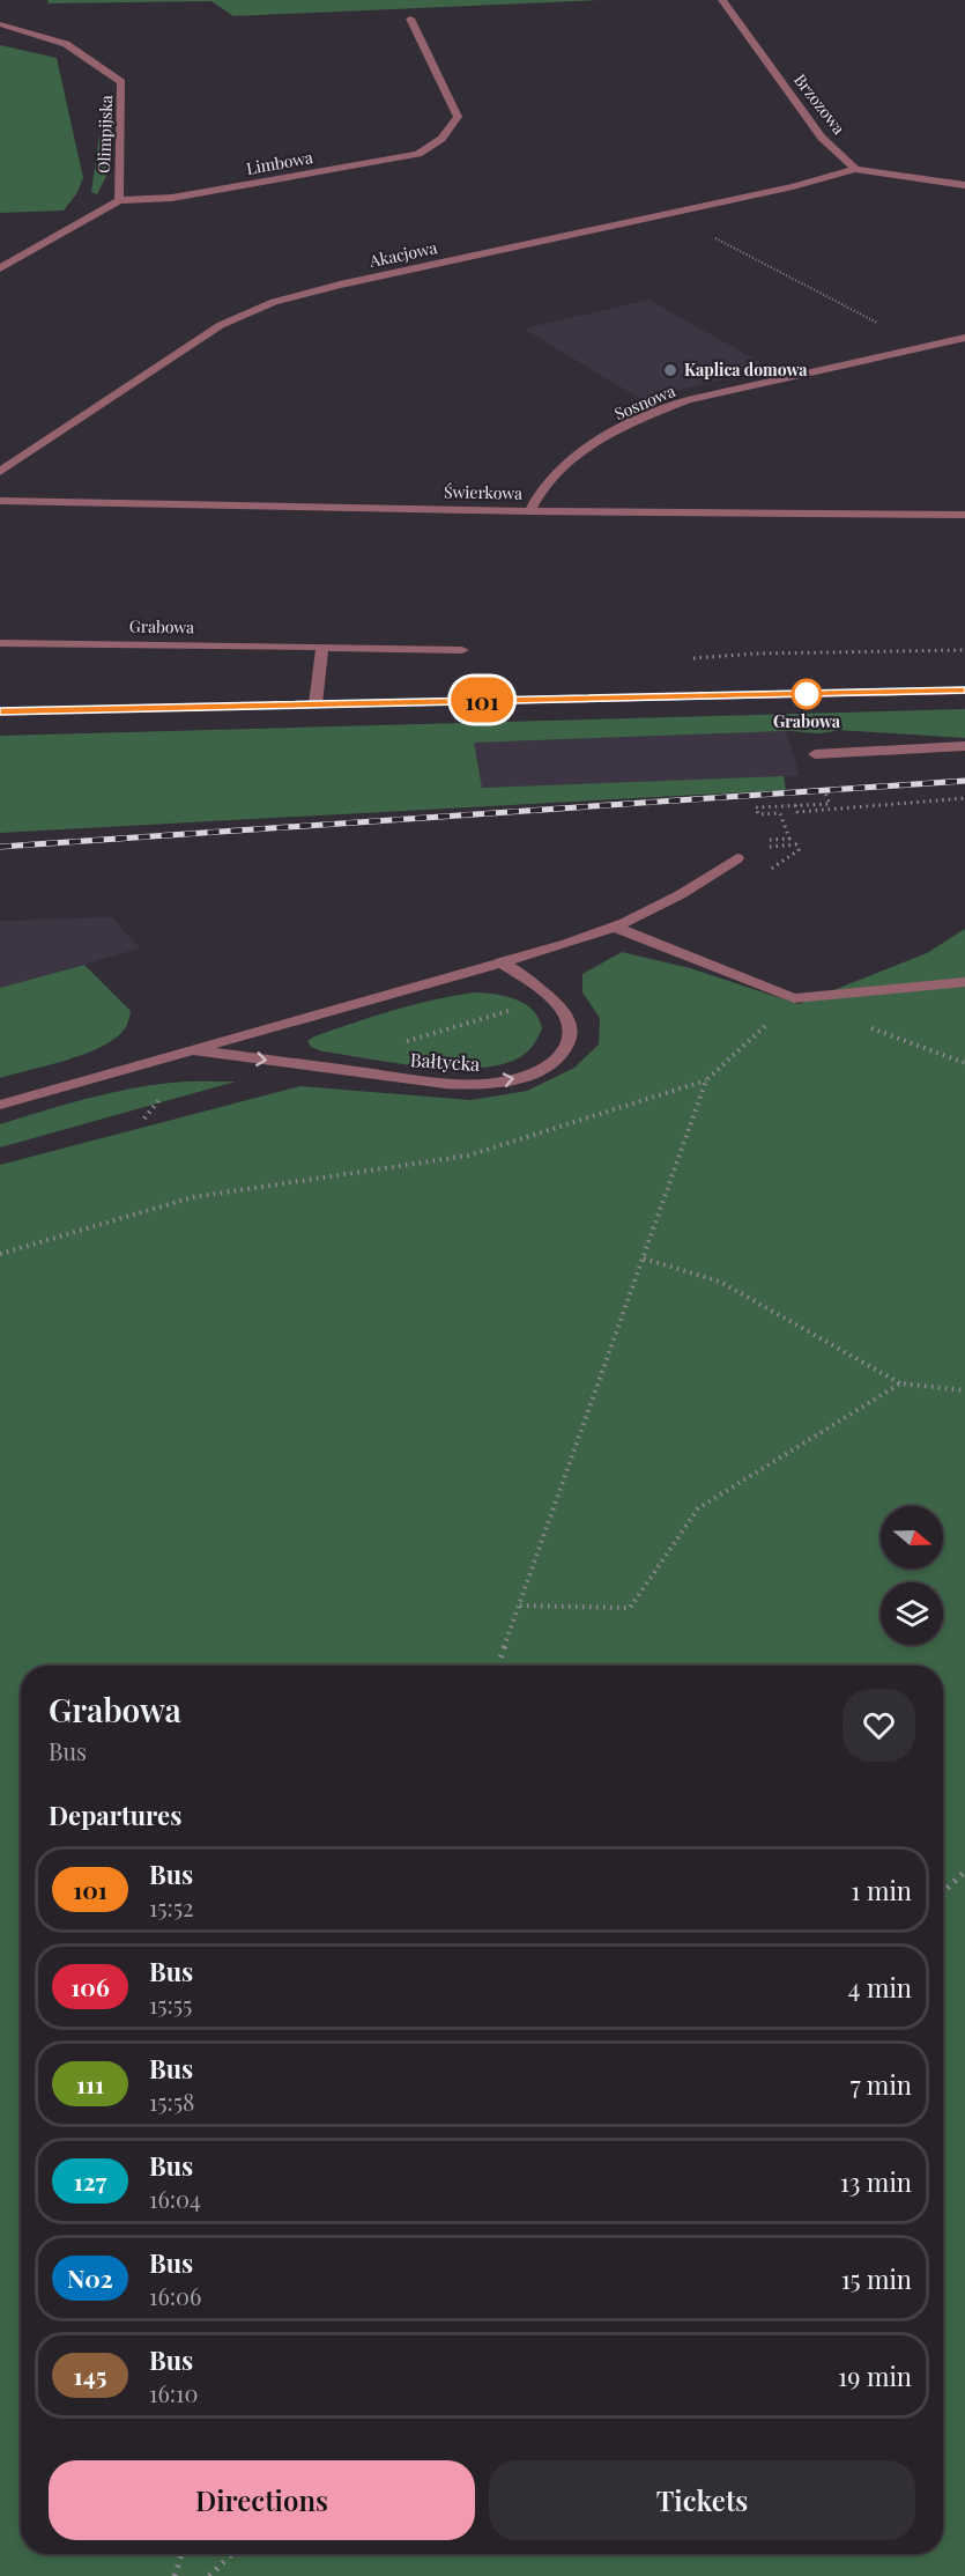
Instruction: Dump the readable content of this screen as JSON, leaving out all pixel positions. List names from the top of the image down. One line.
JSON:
{"streets":{"street":["Brzozowa","Olimpijska","Limbowa","Akacjowa","Sosnowa","Świerkowa","Grabowa","Bałtycka"]},"crossings":[["Brzozowa","Akacjowa"],["Olimpijska","Limbowa"],["Sosnowa","Świerkowa"]],"places":["Kaplica domowa","Grabowa"],"lines":["bus line 101"],"north":"right","page":{"on_map":"101","heading":[["Grabowa","Bus"],"Departures"],"list":[{"mark":"101","name":"Bus","note":"15:52","value":"1 min"},{"mark":"106","name":"Bus","note":"15:55","value":"4 min"},{"mark":"111","name":"Bus","note":"15:58","value":"7 min"},{"mark":"127","name":"Bus","note":"16:04","value":"13 min"},{"mark":"N02","name":"Bus","note":"16:06","value":"15 min"},{"mark":"145","name":"Bus","note":"16:10","value":"19 min"}],"buttons":["Directions","Tickets"]}}
